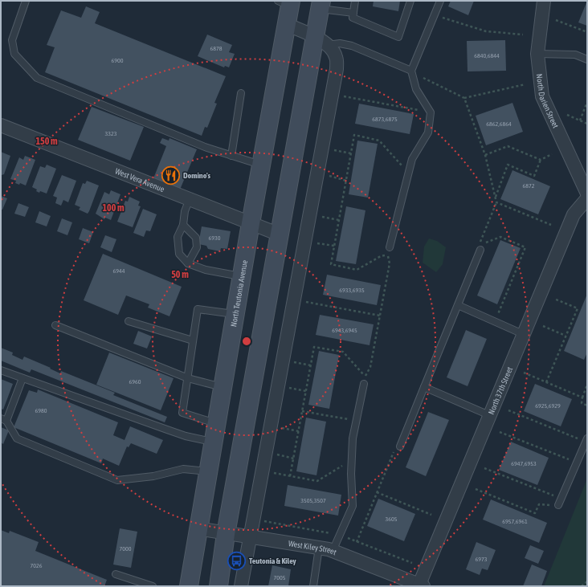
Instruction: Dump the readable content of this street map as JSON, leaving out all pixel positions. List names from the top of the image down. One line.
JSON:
{"streets":{"main road":["North Teutonia Avenue"],"street":["North Darien Street","West Vera Avenue","North 37th Street","West Kiley Street"]},"crossings":[["West Vera Avenue","North Teutonia Avenue"],["North Teutonia Avenue","West Kiley Street"],["North 37th Street","West Kiley Street"]],"places":{"restaurant":["Domino's"],"bus stop":["Teutonia & Kiley"]},"house_numbers":["6878","6840,6844","6900","6873,6875","6862,6864","3323","6872","6930","6944","6933,6935","6943,6945","6960","6925,6929","6980","6947,6953","3505,3507","3605","6957,6961","7000","6973","7026","7005"],"rings":["150 m","100 m","50 m"]}
